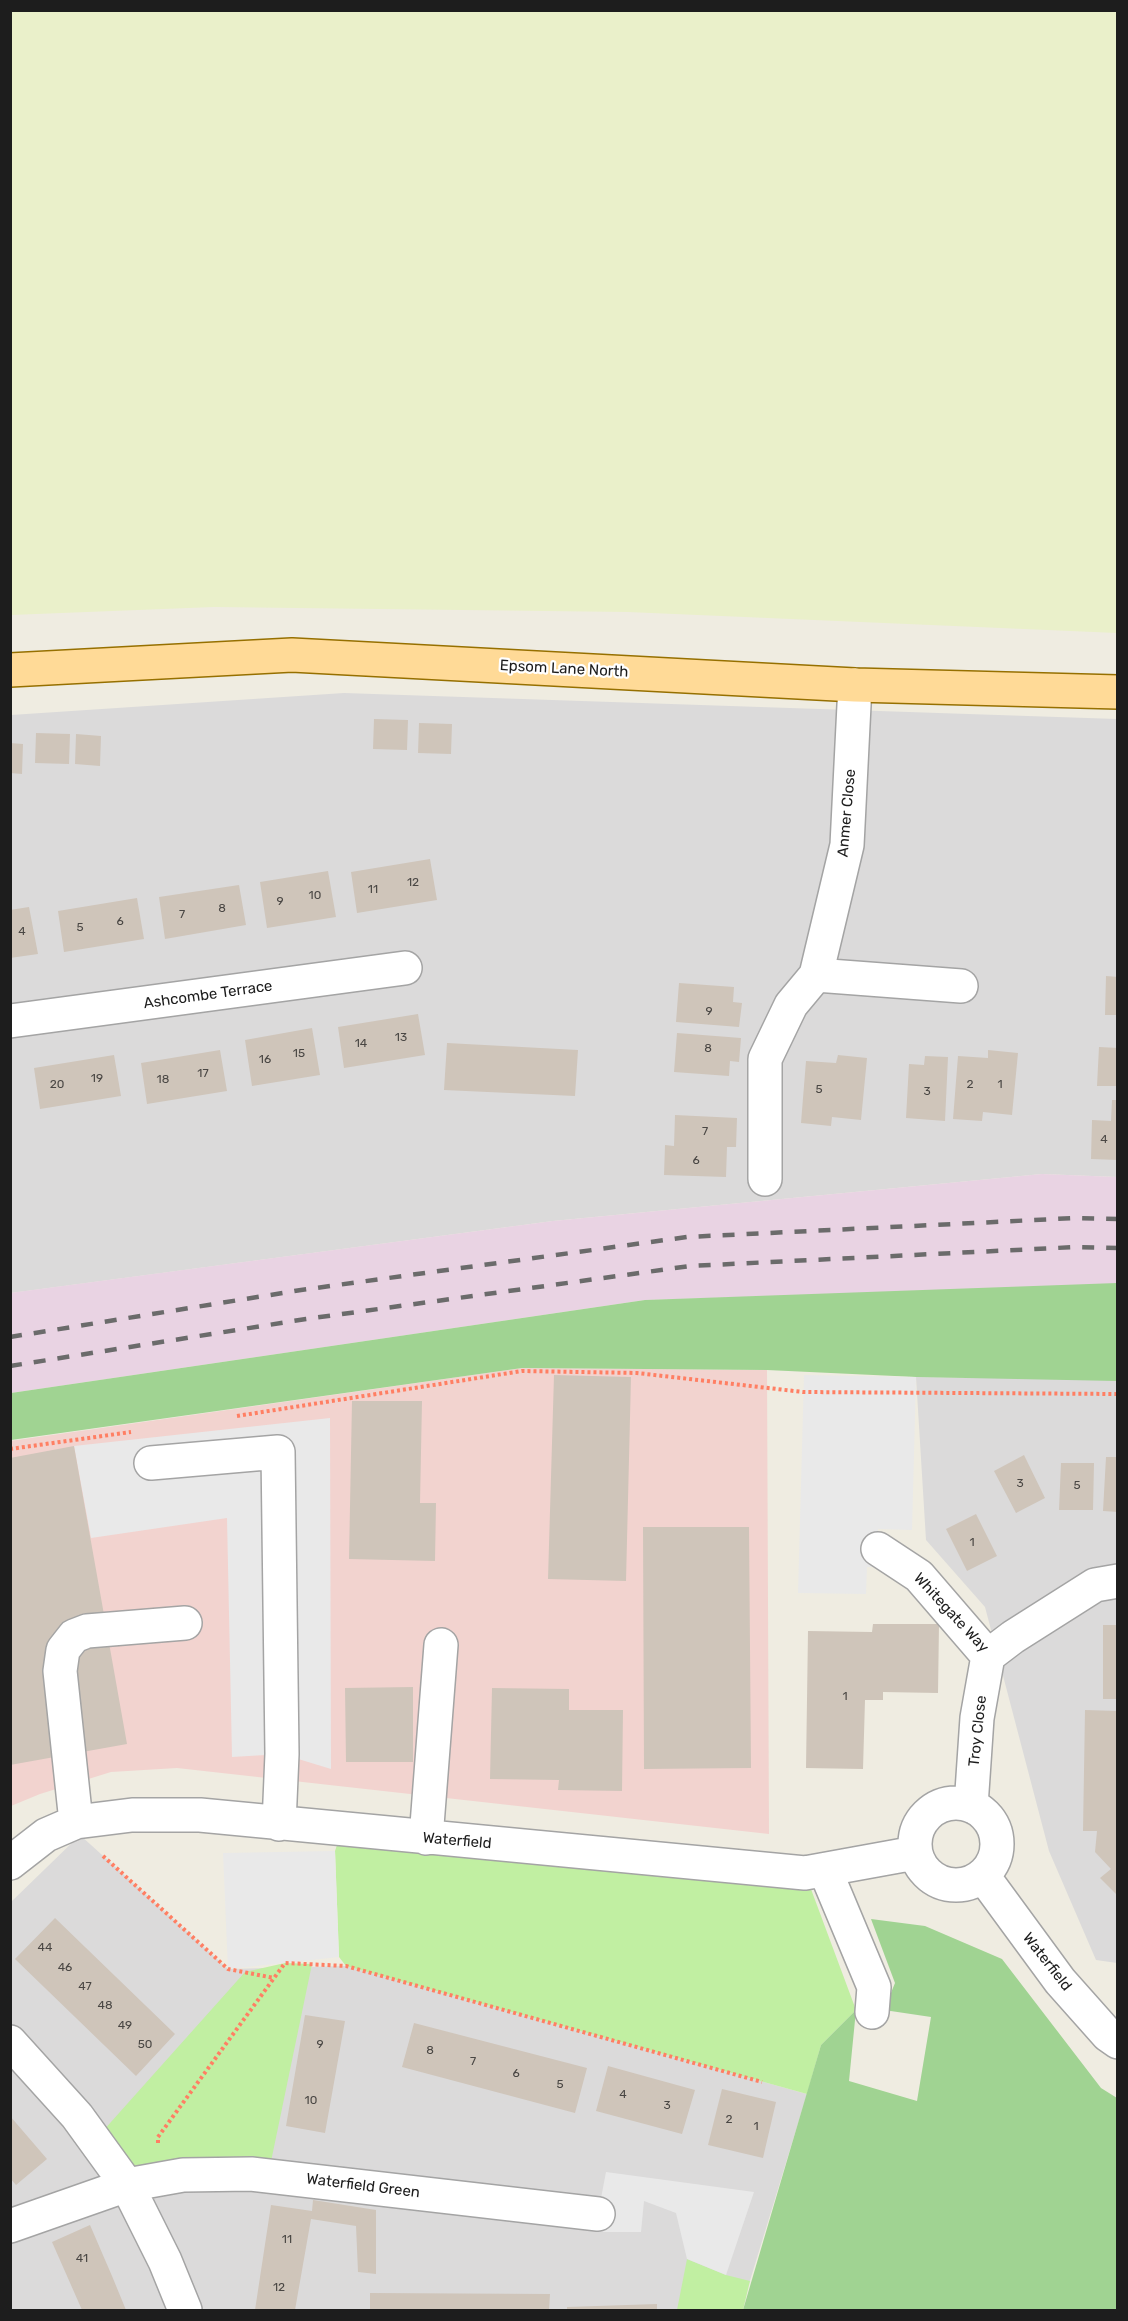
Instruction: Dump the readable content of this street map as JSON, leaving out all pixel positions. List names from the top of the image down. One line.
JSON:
{"streets":{"main road":["Epsom Lane North"],"street":["Anmer Close","Ashcombe Terrace","Whitegate Way","Troy Close","Waterfield","Waterfield Green"]},"crossings":[["Epsom Lane North","Anmer Close"],["Whitegate Way","Troy Close"],["Troy Close","Waterfield"]],"house_numbers":["12","11","10","9","8","7","6","5","4","9","13","14","8","15","16","17","19","18","20","2","1","5","3","7","4","6","3","5","1","1","44","46","47","48","49","50","9","8","7","6","5","4","10","3","2","1","11","41","12"]}
